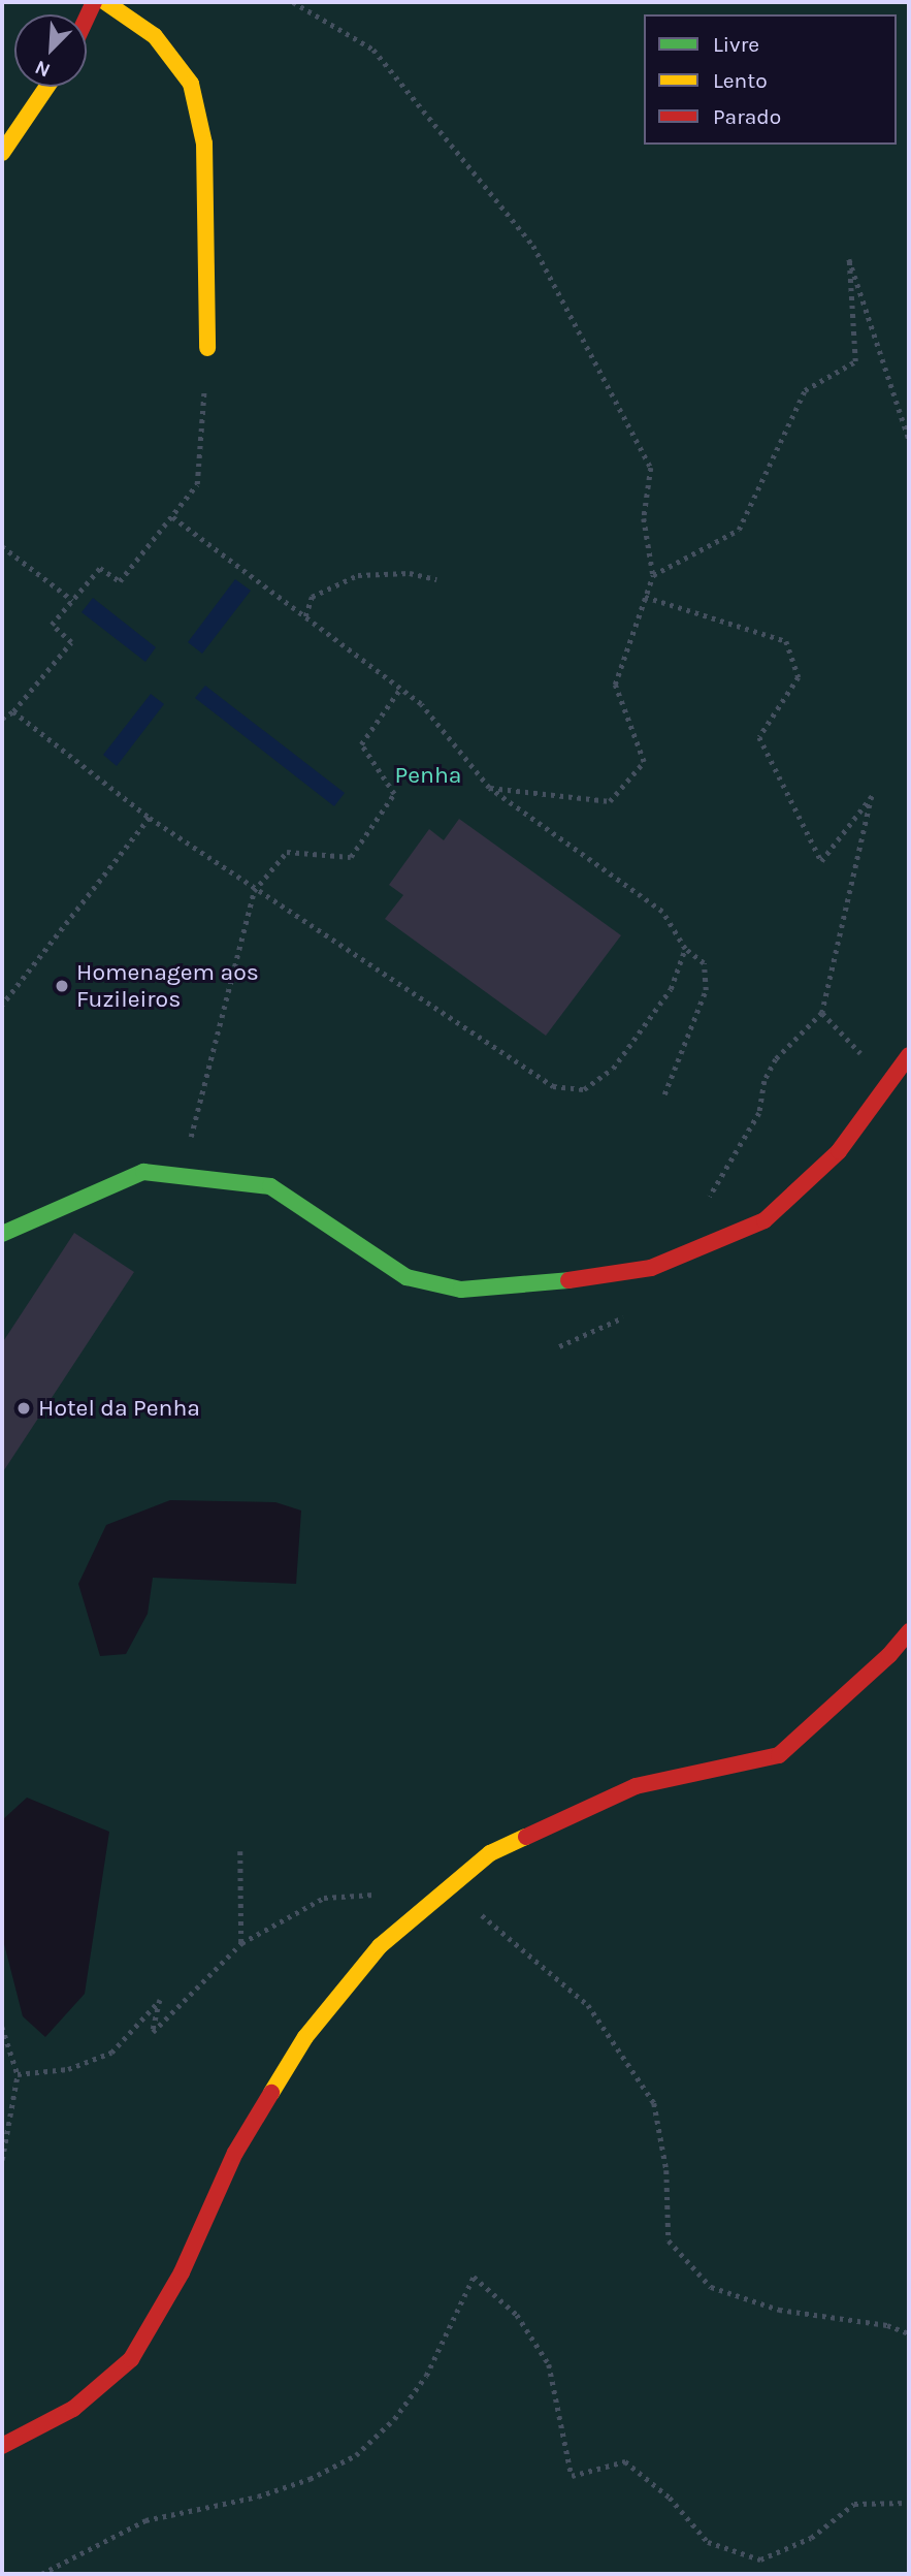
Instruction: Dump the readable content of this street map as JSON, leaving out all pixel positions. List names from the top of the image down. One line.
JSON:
{"parks":["Penha"],"places":["Homenagem aos Fuzileiros","Hotel da Penha"],"legend":["Livre","Lento","Parado"],"north":"bottom left"}
